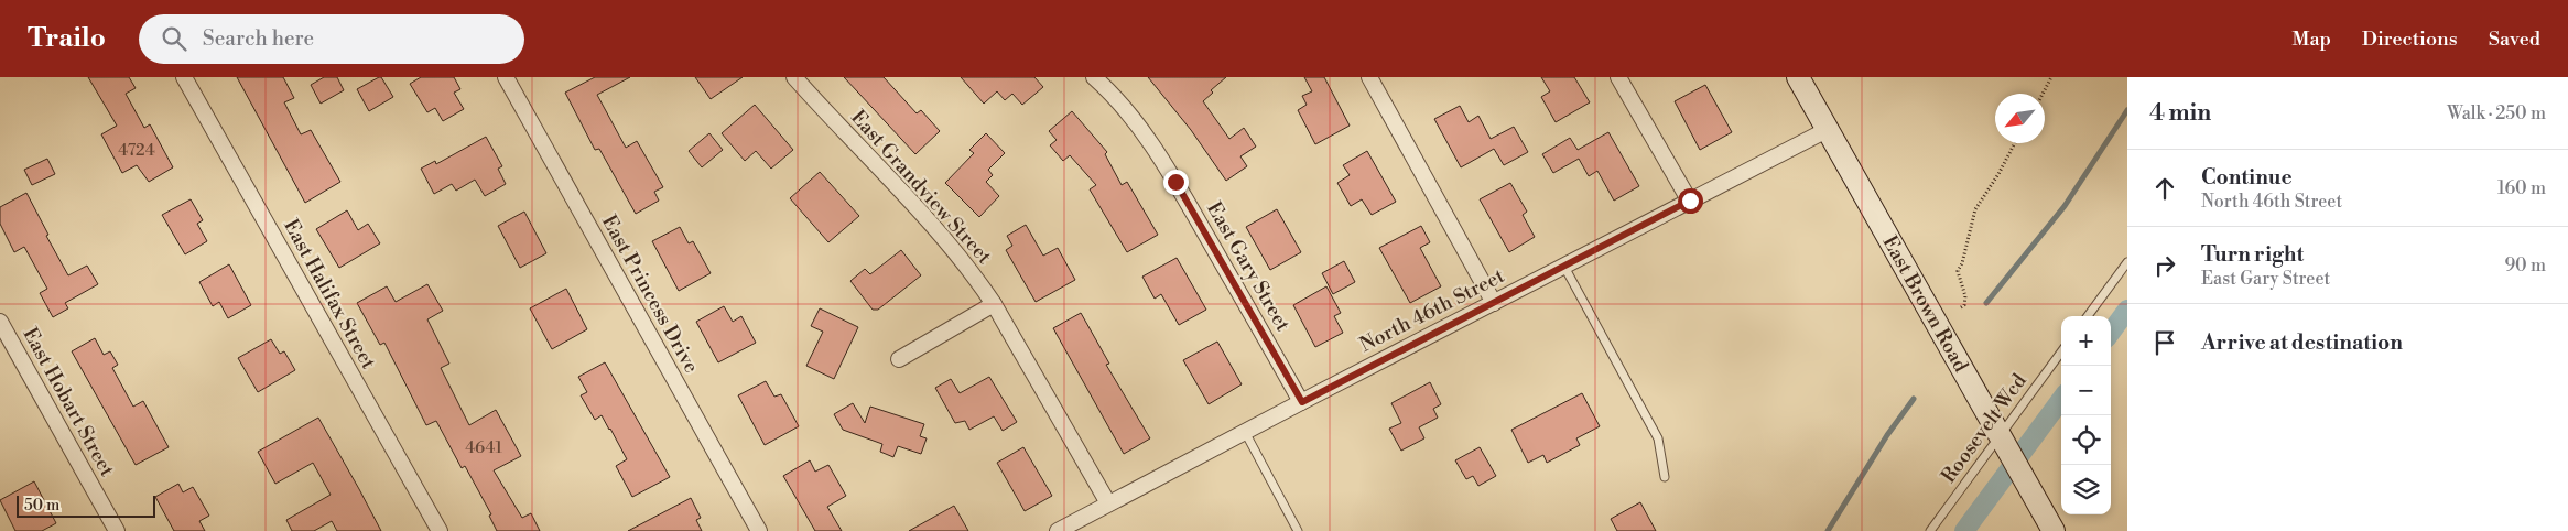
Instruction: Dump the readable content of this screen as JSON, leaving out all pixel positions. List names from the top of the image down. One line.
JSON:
{"streets":{"main road":["East Brown Road"],"street":["East Grandview Street","East Gary Street","East Halifax Street","East Princess Drive","North 46th Street","East Hobart Street"],"lane":["Roosevelt Wcd"]},"crossings":[["East Grandview Street","North 46th Street"],["East Gary Street","North 46th Street"],["East Brown Road","North 46th Street"],["East Brown Road","Roosevelt Wcd"]],"house_numbers":["4724","4641"],"scale_bar":"50 m","north":"bottom left","page":{"header":"Trailo","search":"Search here","nav":["Map","Directions","Saved"],"heading":["4 min","Walk · 250 m"],"list":[["Continue","North 46th Street","160 m"],["Turn right","East Gary Street","90 m"],"Arrive at destination"],"map_buttons":["+","−"],"scale":"50 m"}}
